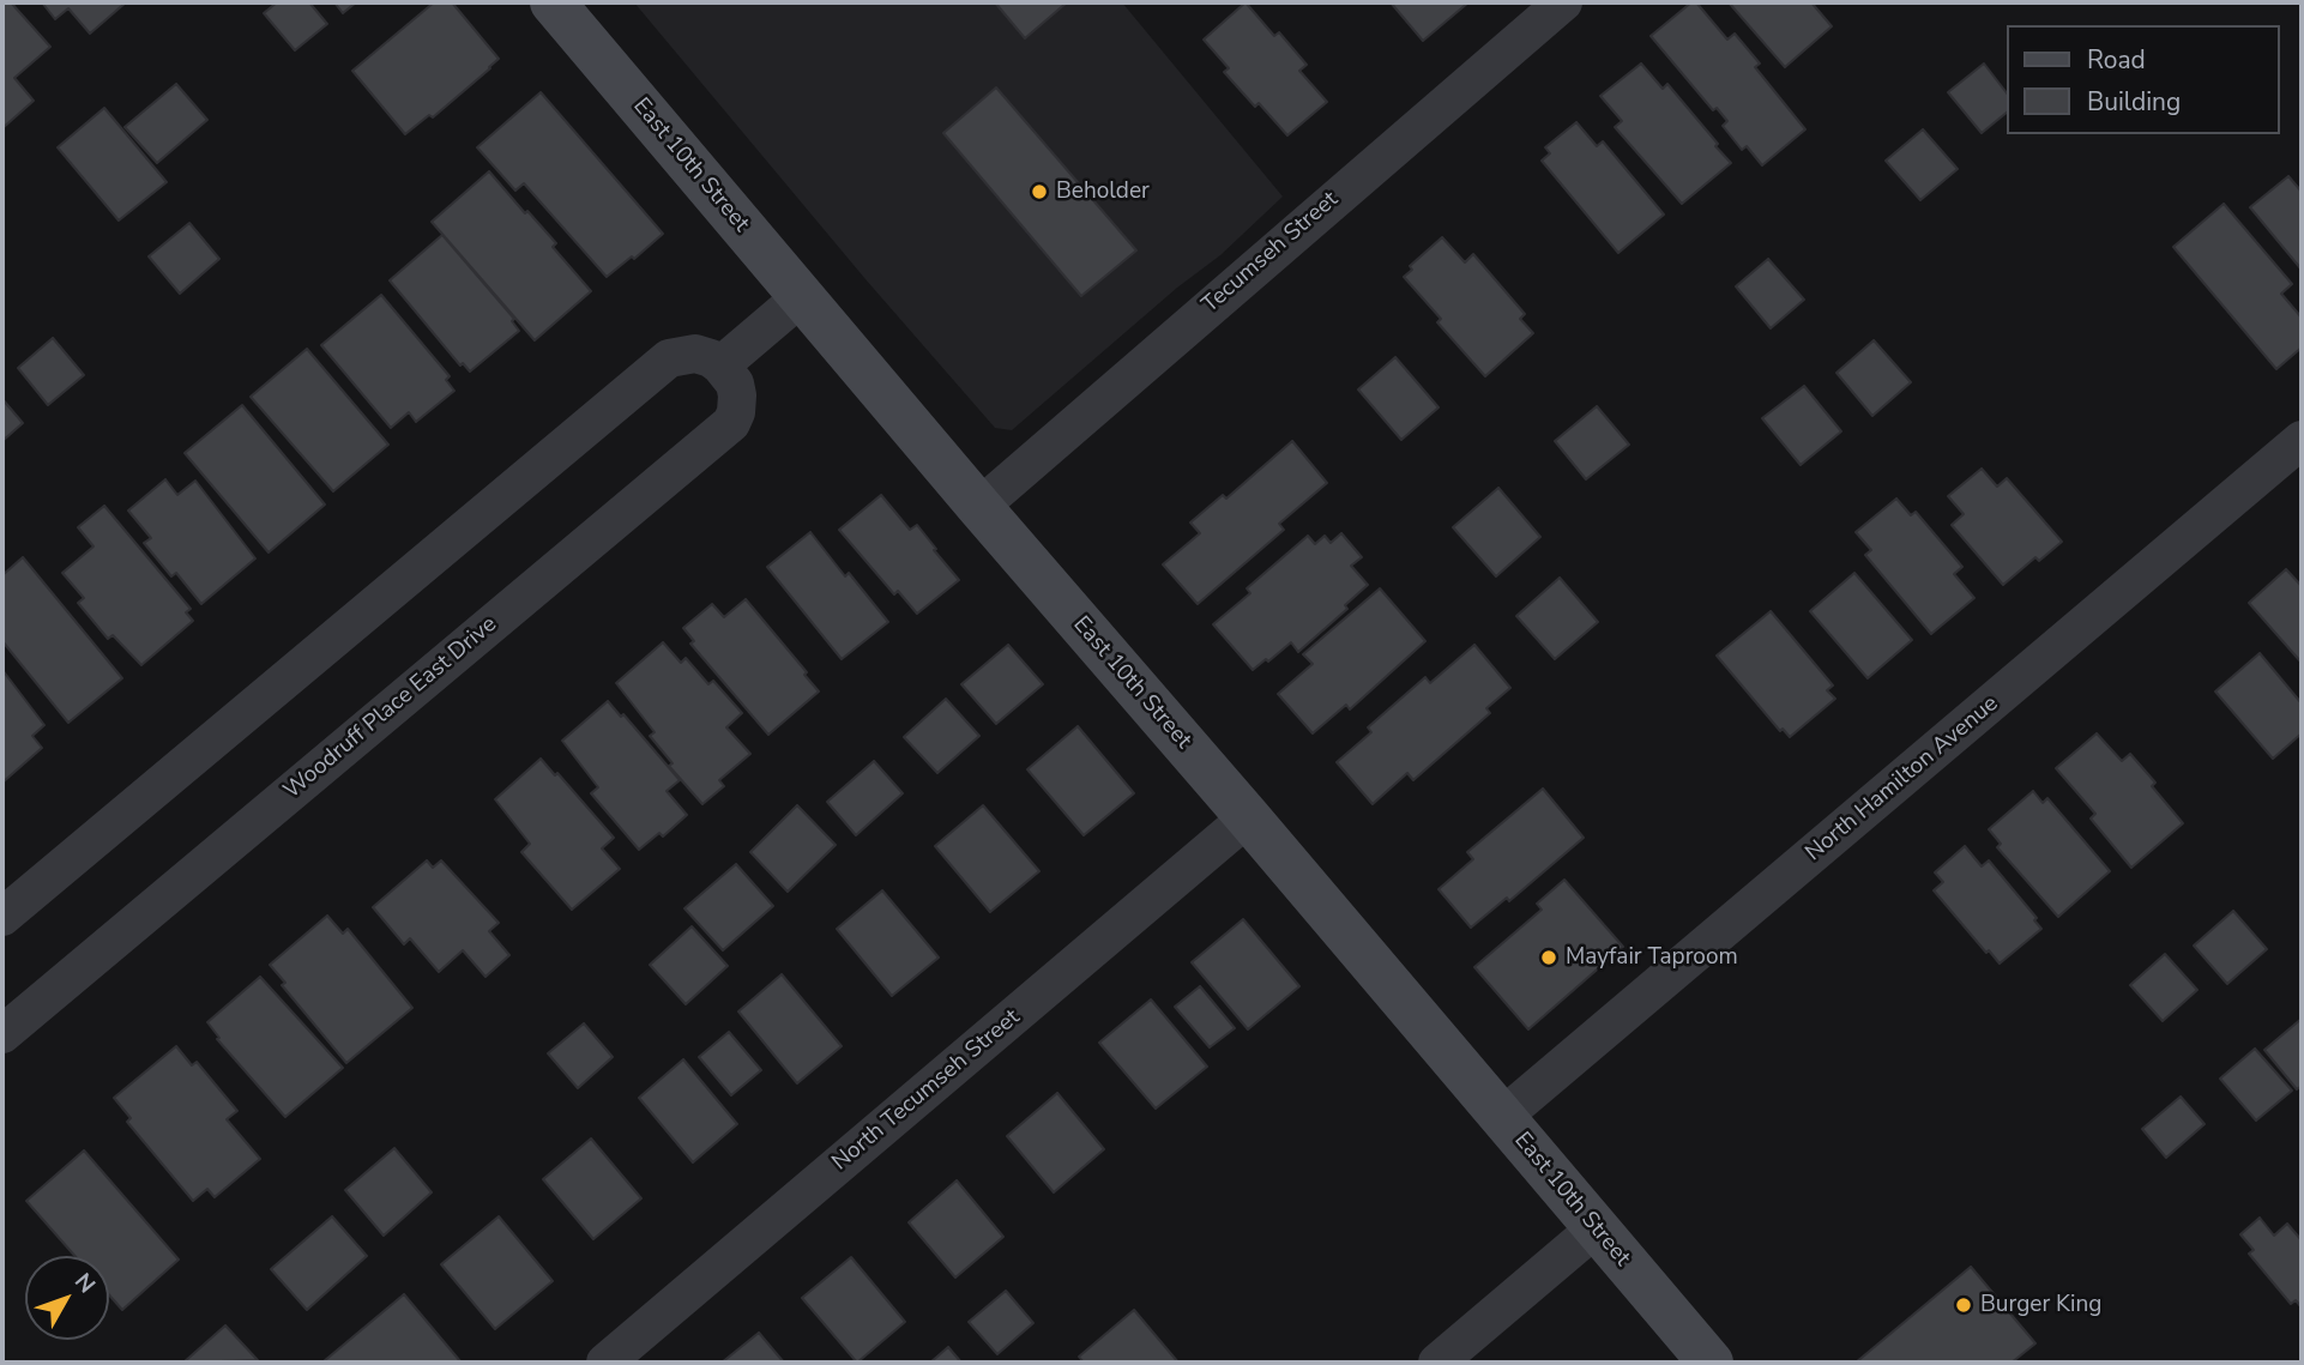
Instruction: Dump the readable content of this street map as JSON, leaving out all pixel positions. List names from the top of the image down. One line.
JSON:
{"streets":{"main road":["East 10th Street"],"street":["Tecumseh Street","Woodruff Place East Drive","North Hamilton Avenue","North Tecumseh Street"]},"crossings":[["East 10th Street","Tecumseh Street"],["East 10th Street","North Hamilton Avenue"],["East 10th Street","North Tecumseh Street"]],"places":["Beholder","Mayfair Taproom","Burger King"],"legend":["Road","Building"],"north":"top right"}
